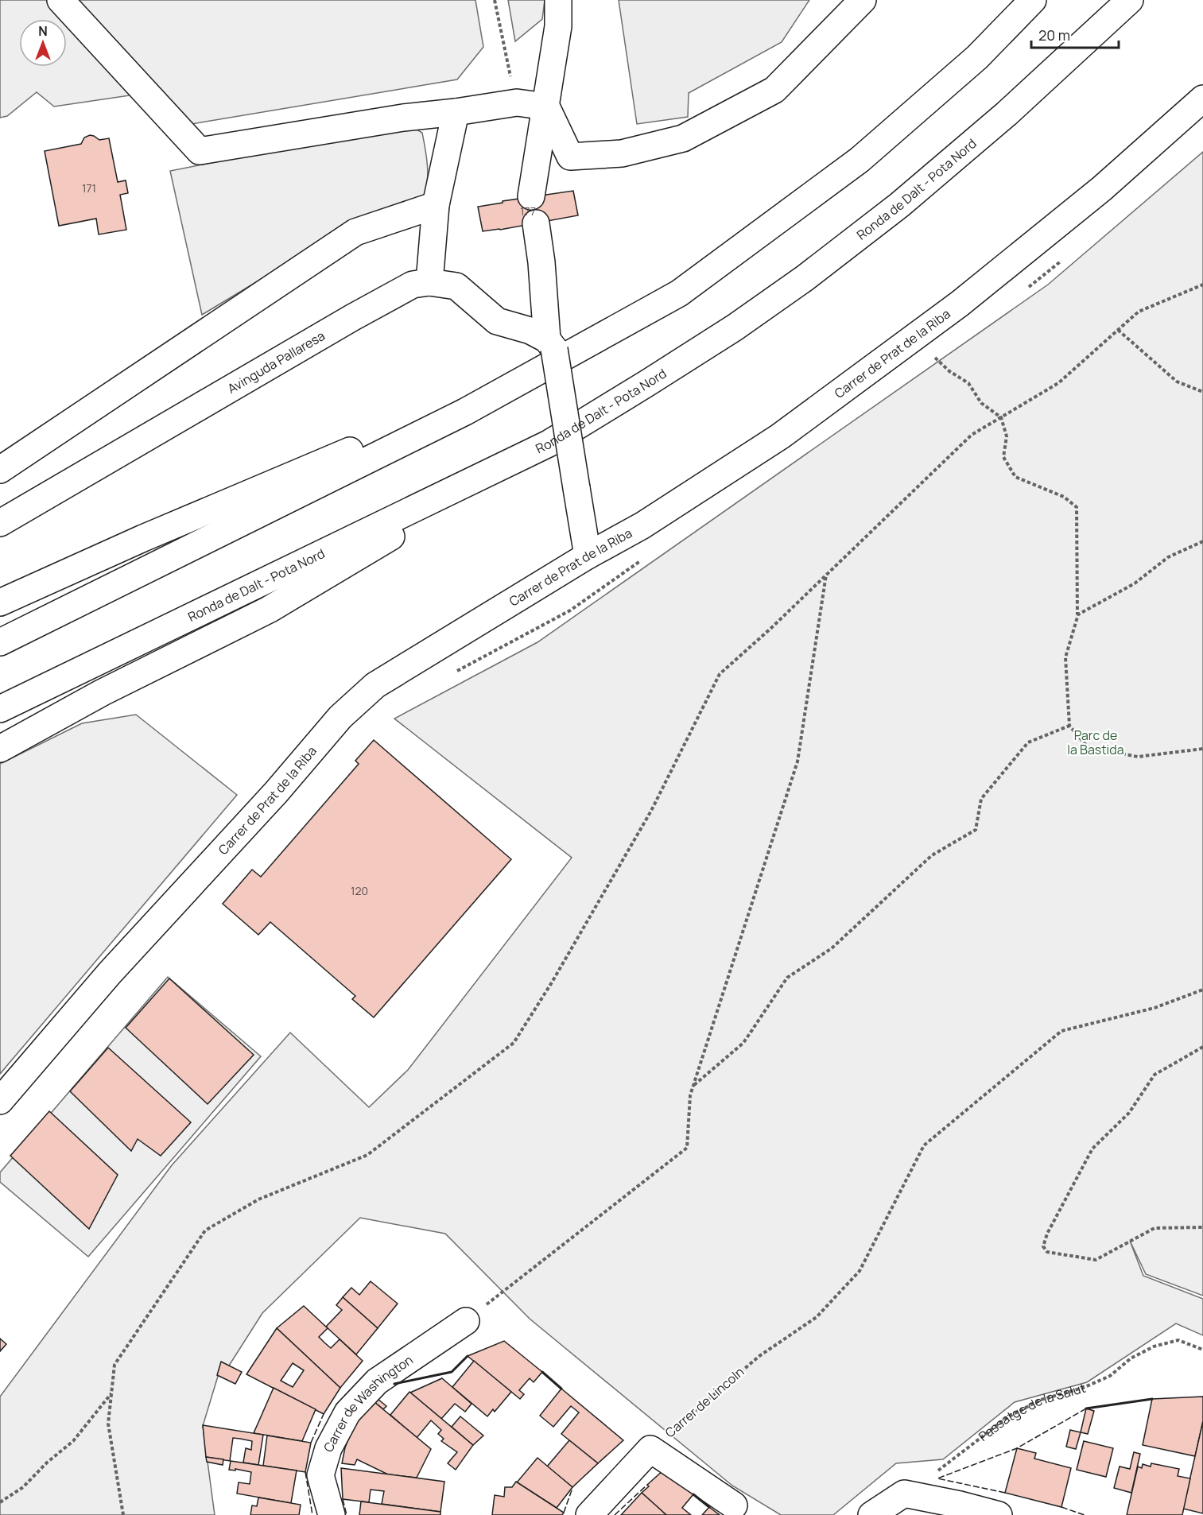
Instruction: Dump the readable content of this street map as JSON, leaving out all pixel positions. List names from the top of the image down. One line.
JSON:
{"streets":{"main road":["Ronda de Dalt - Pota Nord","Carrer de Prat de la Riba","Avinguda Pallaresa","Carrer de Lincoln","Carrer de Washington"],"path":["Passatge de la Salut"]},"parks":["Parc de la Bastida"],"house_numbers":["171","177","120"],"scale_bar":"20 m","north":"top"}
